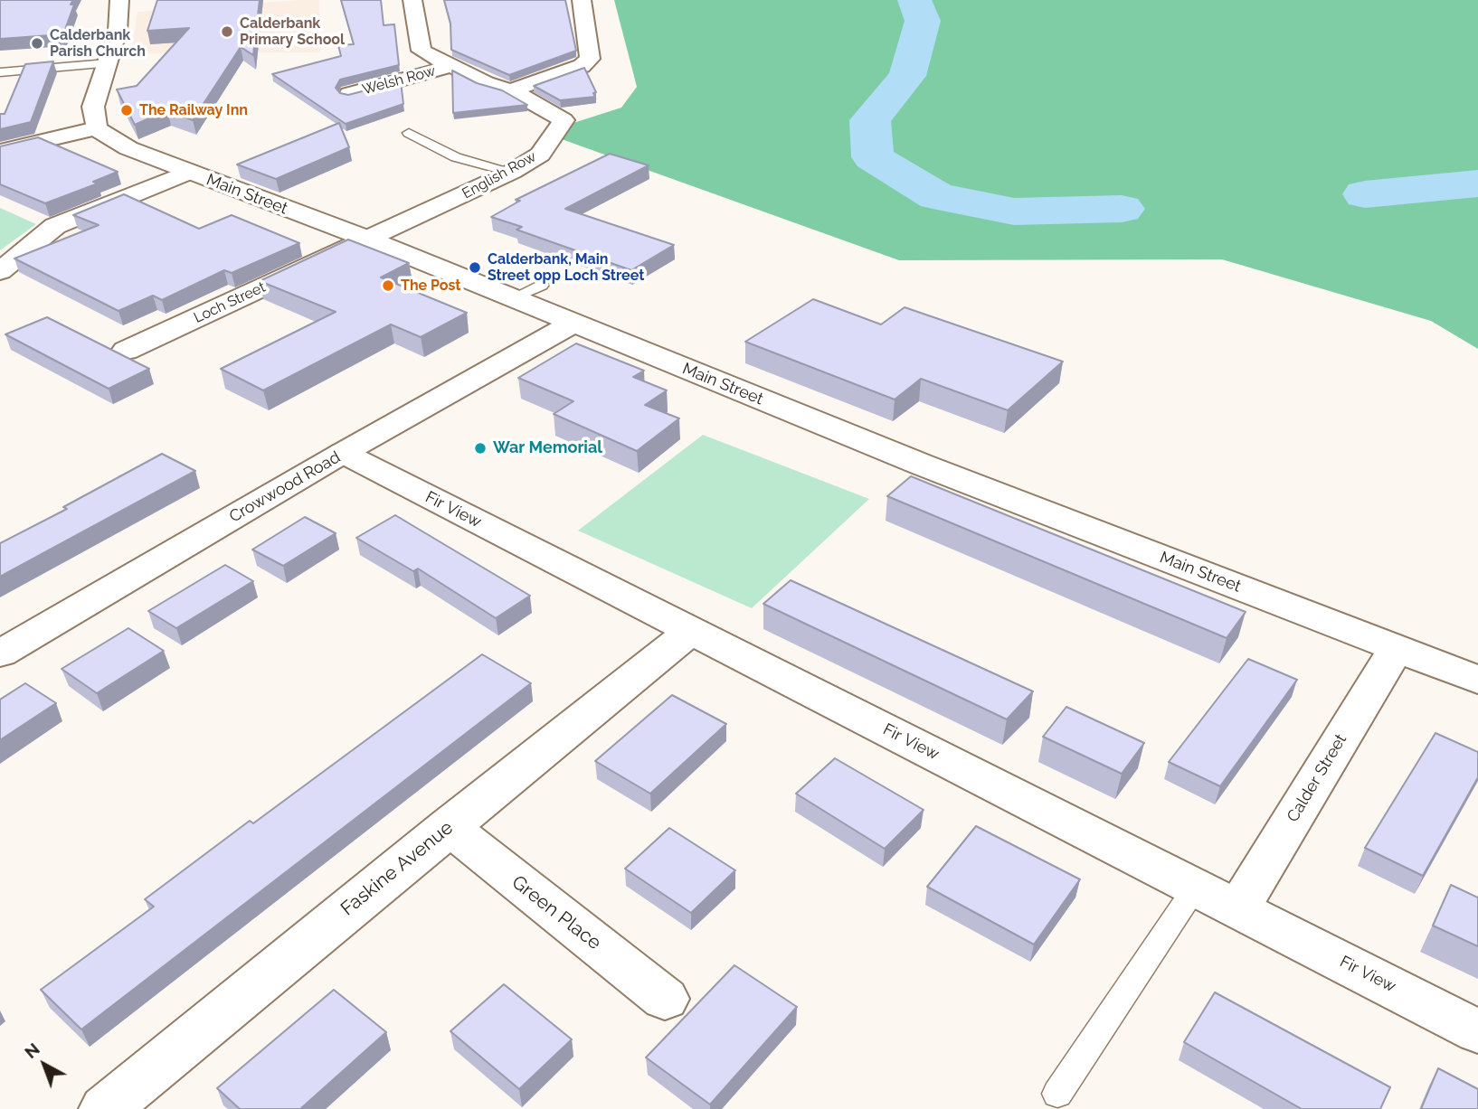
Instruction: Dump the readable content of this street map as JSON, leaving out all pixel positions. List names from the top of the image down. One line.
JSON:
{"streets":{"street":["Welsh Row","English Row","Main Street","Loch Street","Crowwood Road","Fir View","Calder Street","Faskine Avenue","Green Place"]},"crossings":[["Welsh Row","English Row"],["English Row","Main Street"],["English Row","Loch Street"],["Main Street","Loch Street"],["Main Street","Crowwood Road"],["Main Street","Calder Street"],["Crowwood Road","Fir View"],["Fir View","Calder Street"],["Fir View","Faskine Avenue"],["Faskine Avenue","Green Place"]],"places":["Calderbank Primary School","Calderbank Parish Church","The Railway Inn","Calderbank, Main Street opp Loch Street","The Post","War Memorial"],"north":"top left"}
